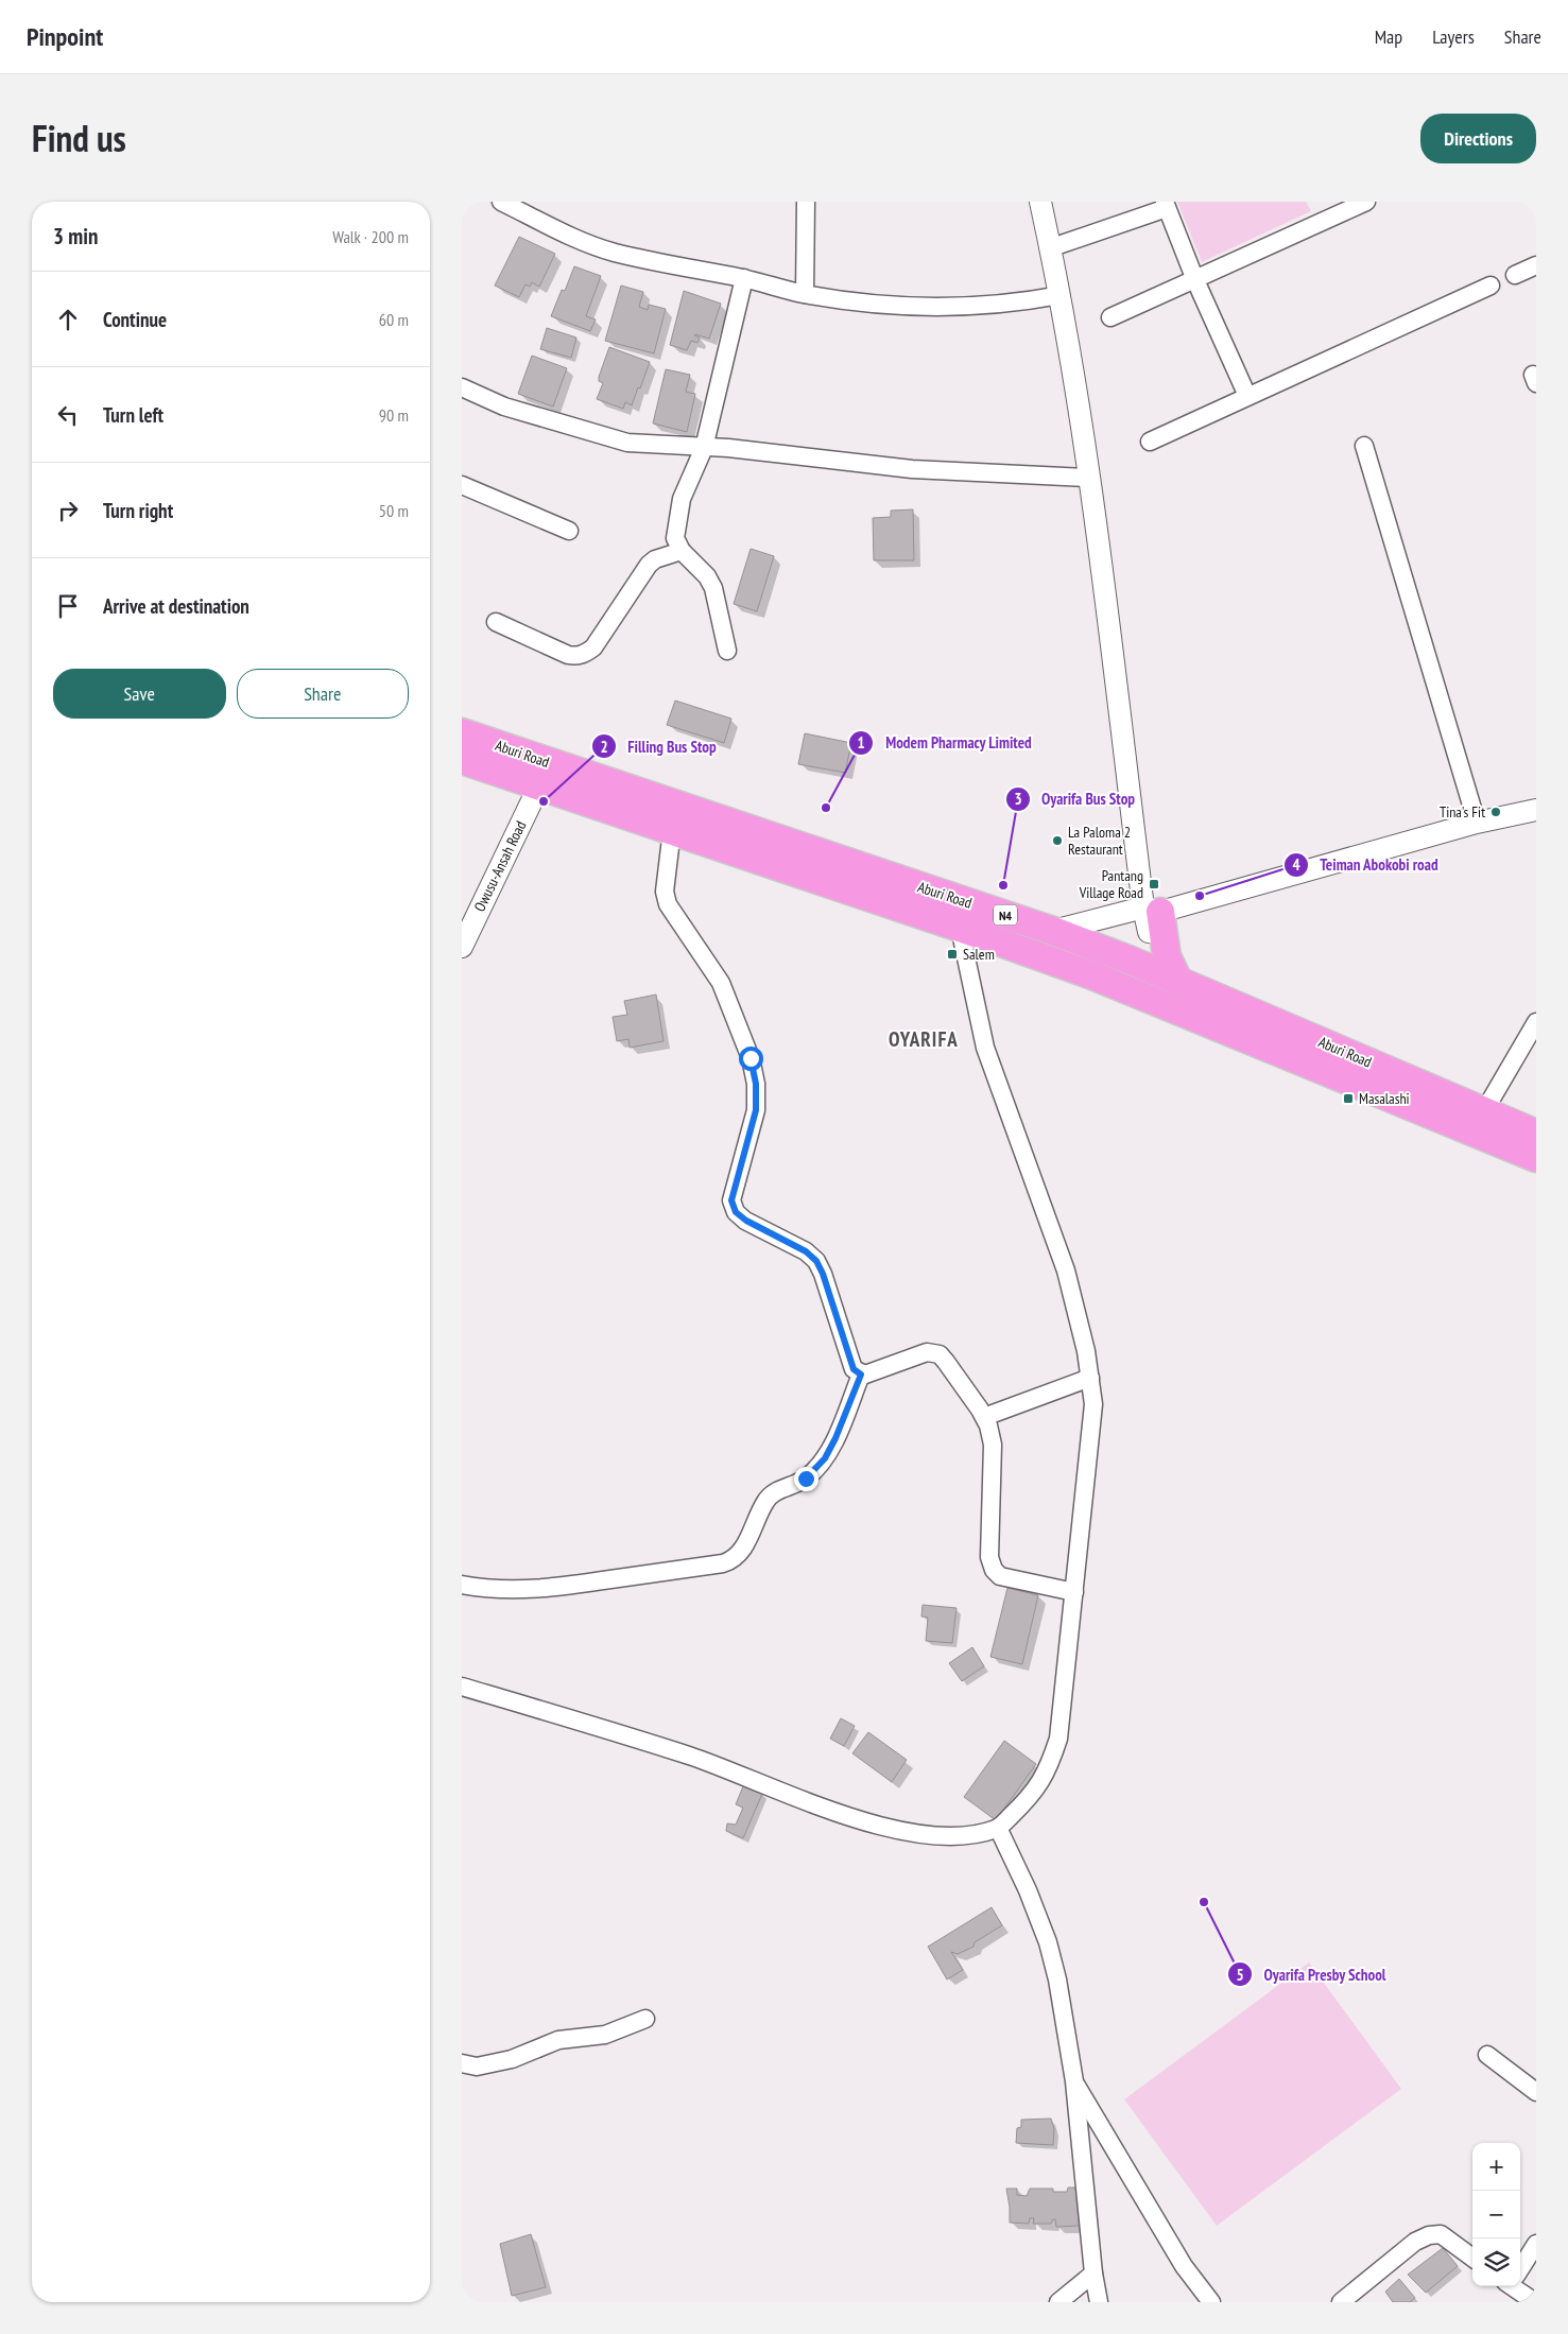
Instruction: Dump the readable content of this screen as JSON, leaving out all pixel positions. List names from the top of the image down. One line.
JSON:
{"streets":{"highway":["Aburi Road","N4"],"street":["Owusu-Ansah Road"]},"crossings":[["Aburi Road","Owusu-Ansah Road"]],"districts":["OYARIFA"],"places":{"other":["Filling Bus Stop","Modem Pharmacy Limited","Tina's Fit","La Paloma 2 Restaurant","Oyarifa Bus Stop","Teiman Abokobi road","Oyarifa Presby School"],"transit":["Pantang Village Road","Salem","Masalashi"]},"page":{"header":"Pinpoint","nav":["Map","Layers","Share"],"title":"Find us","buttons":["Directions",["Save","Share"]],"heading":["3 min","Walk · 200 m"],"list":[["Continue","60 m"],["Turn left","90 m"],["Turn right","50 m"],"Arrive at destination"],"map_buttons":["+","−"]}}
